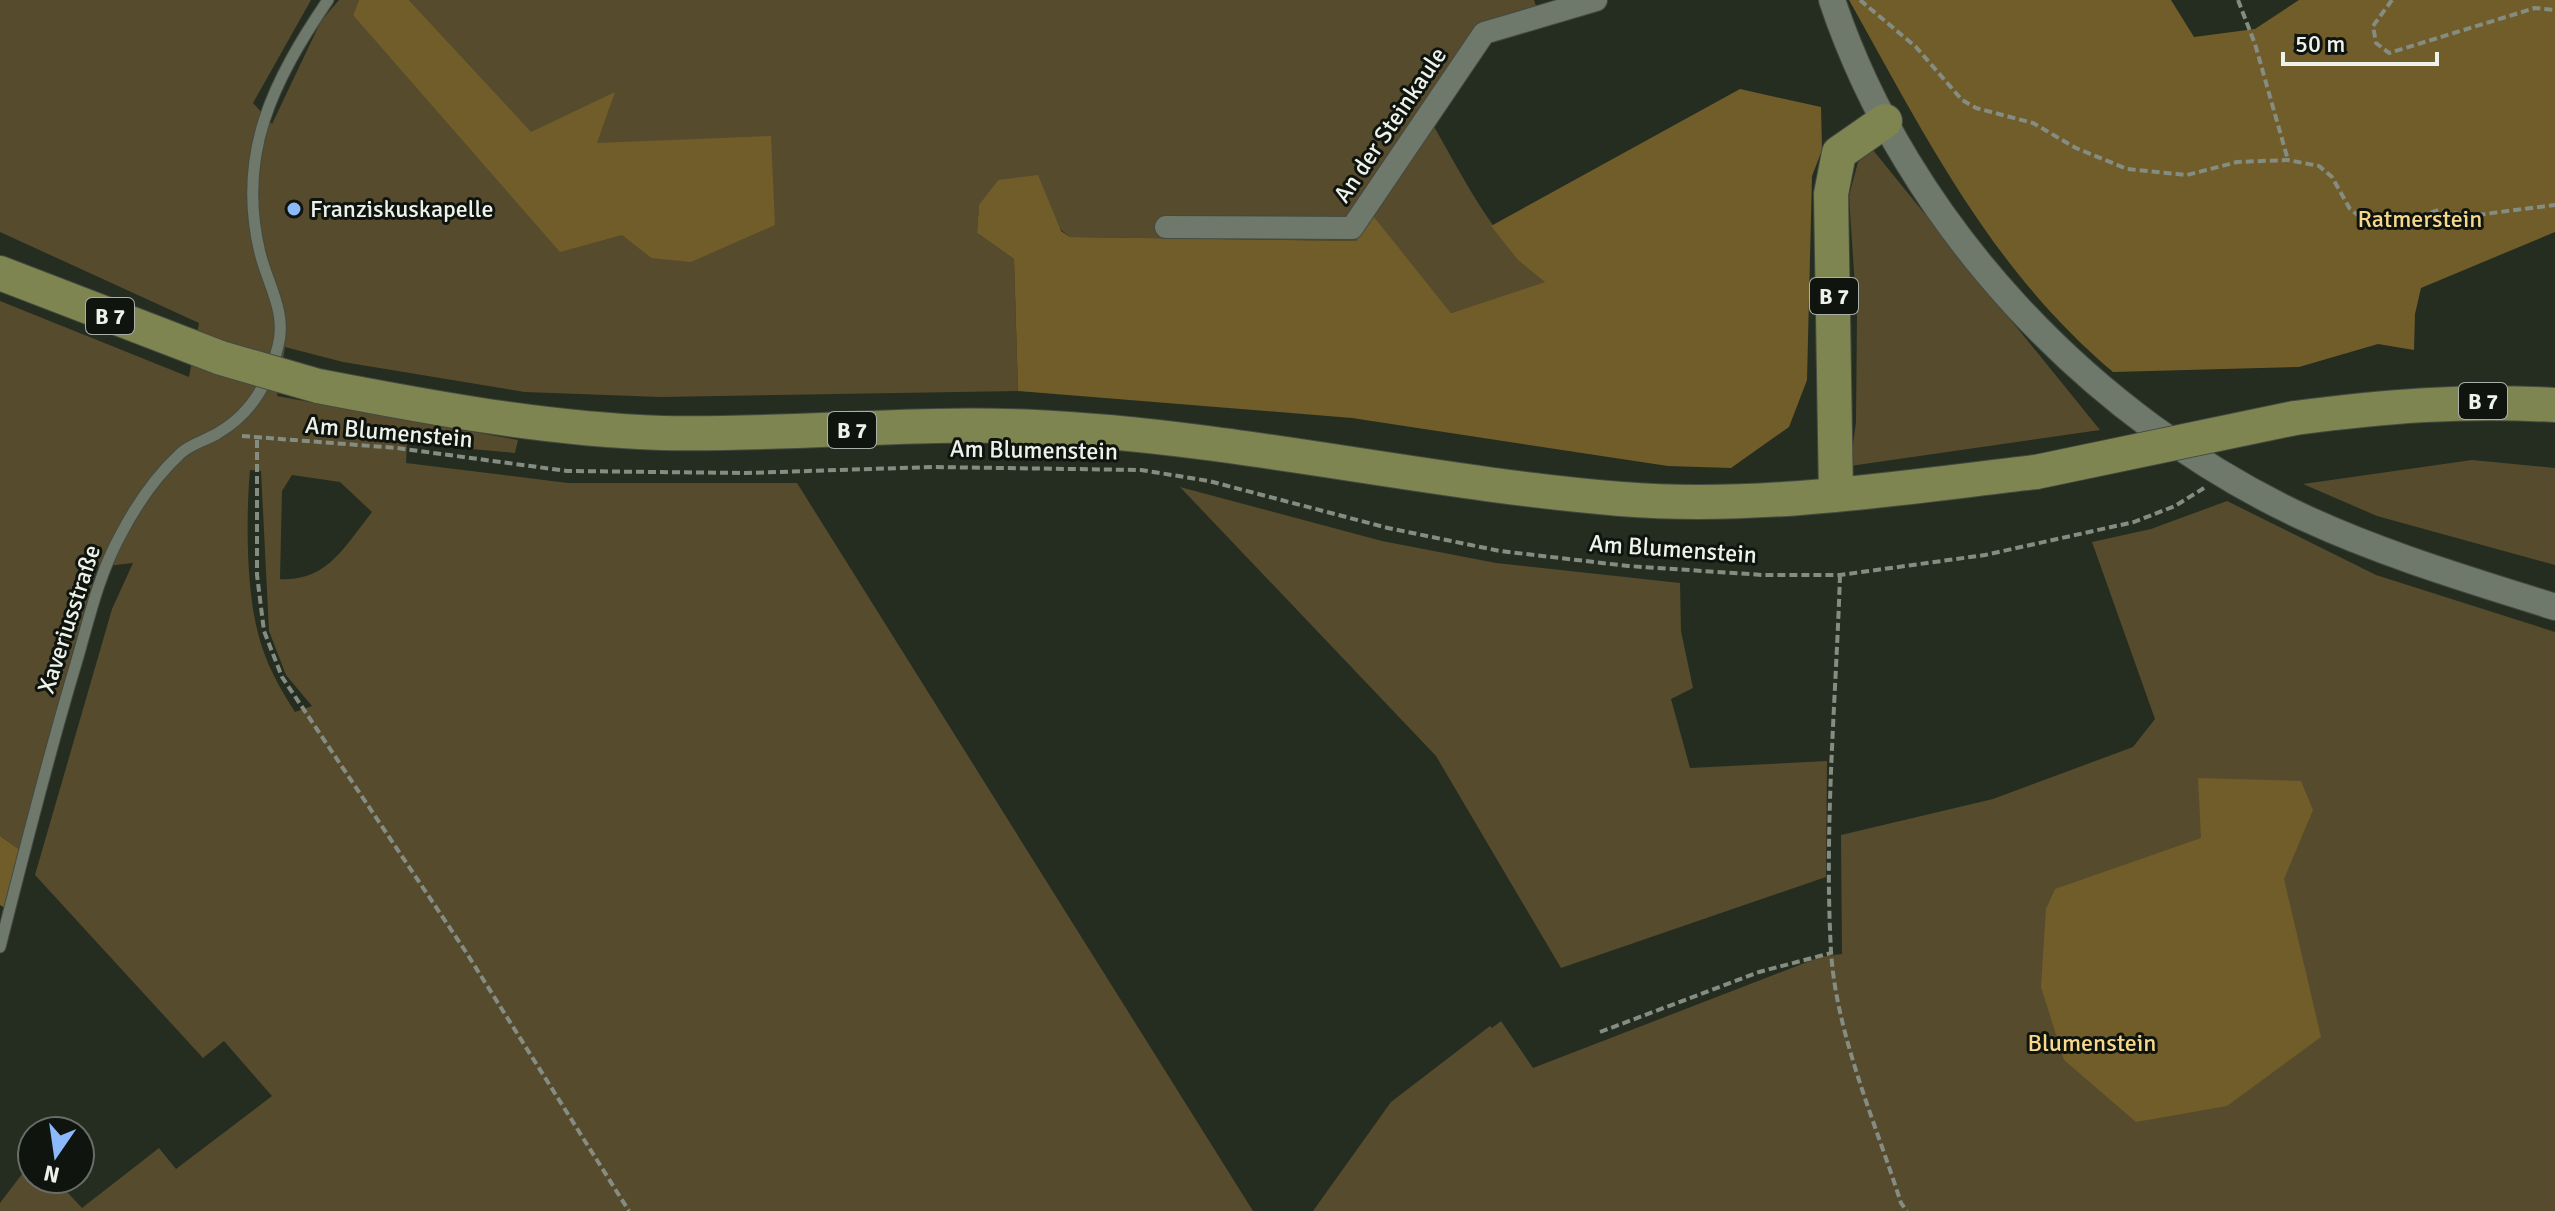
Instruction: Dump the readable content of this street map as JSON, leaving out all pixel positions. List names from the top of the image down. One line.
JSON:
{"streets":{"main road":["B 7"],"street":["An der Steinkaule"],"lane":["Xaveriusstraße"],"path":["Am Blumenstein"]},"crossings":[["Am Blumenstein","Xaveriusstraße"]],"parks":["Ratmerstein","Blumenstein"],"places":["Franziskuskapelle"],"scale_bar":"50 m","north":"bottom"}
